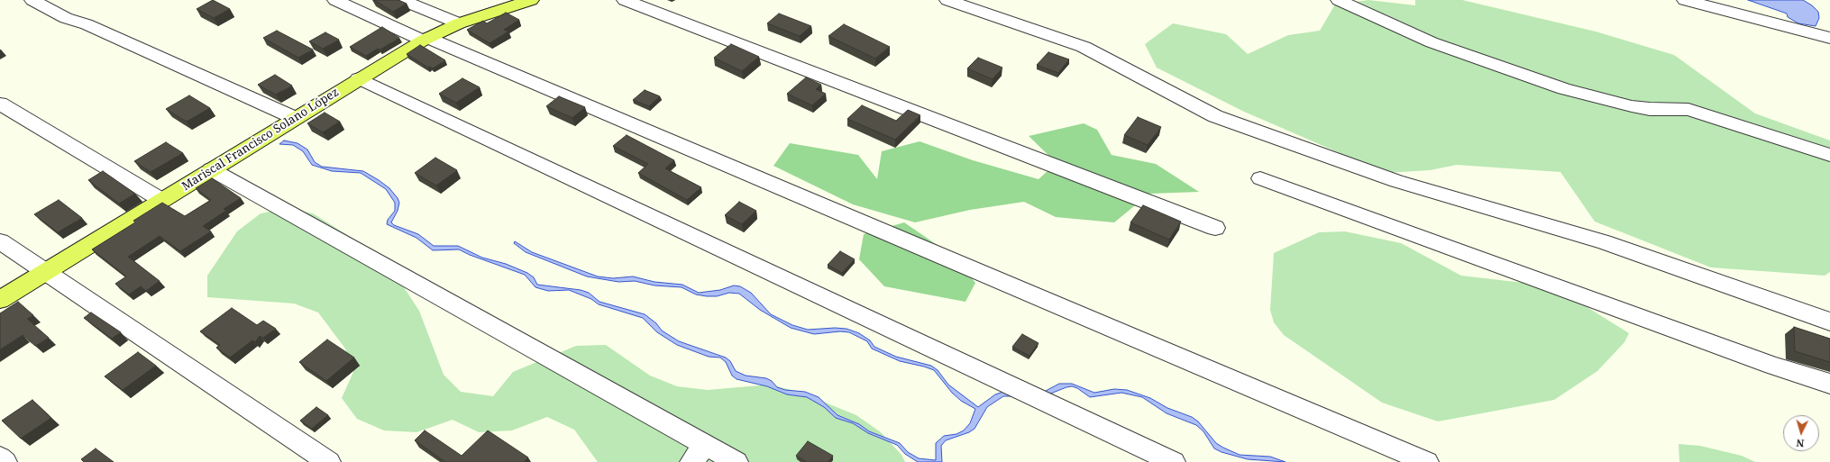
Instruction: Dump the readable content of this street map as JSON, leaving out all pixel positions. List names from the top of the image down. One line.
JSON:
{"streets":{"main road":["Mariscal Francisco Solano López"]},"north":"bottom"}
